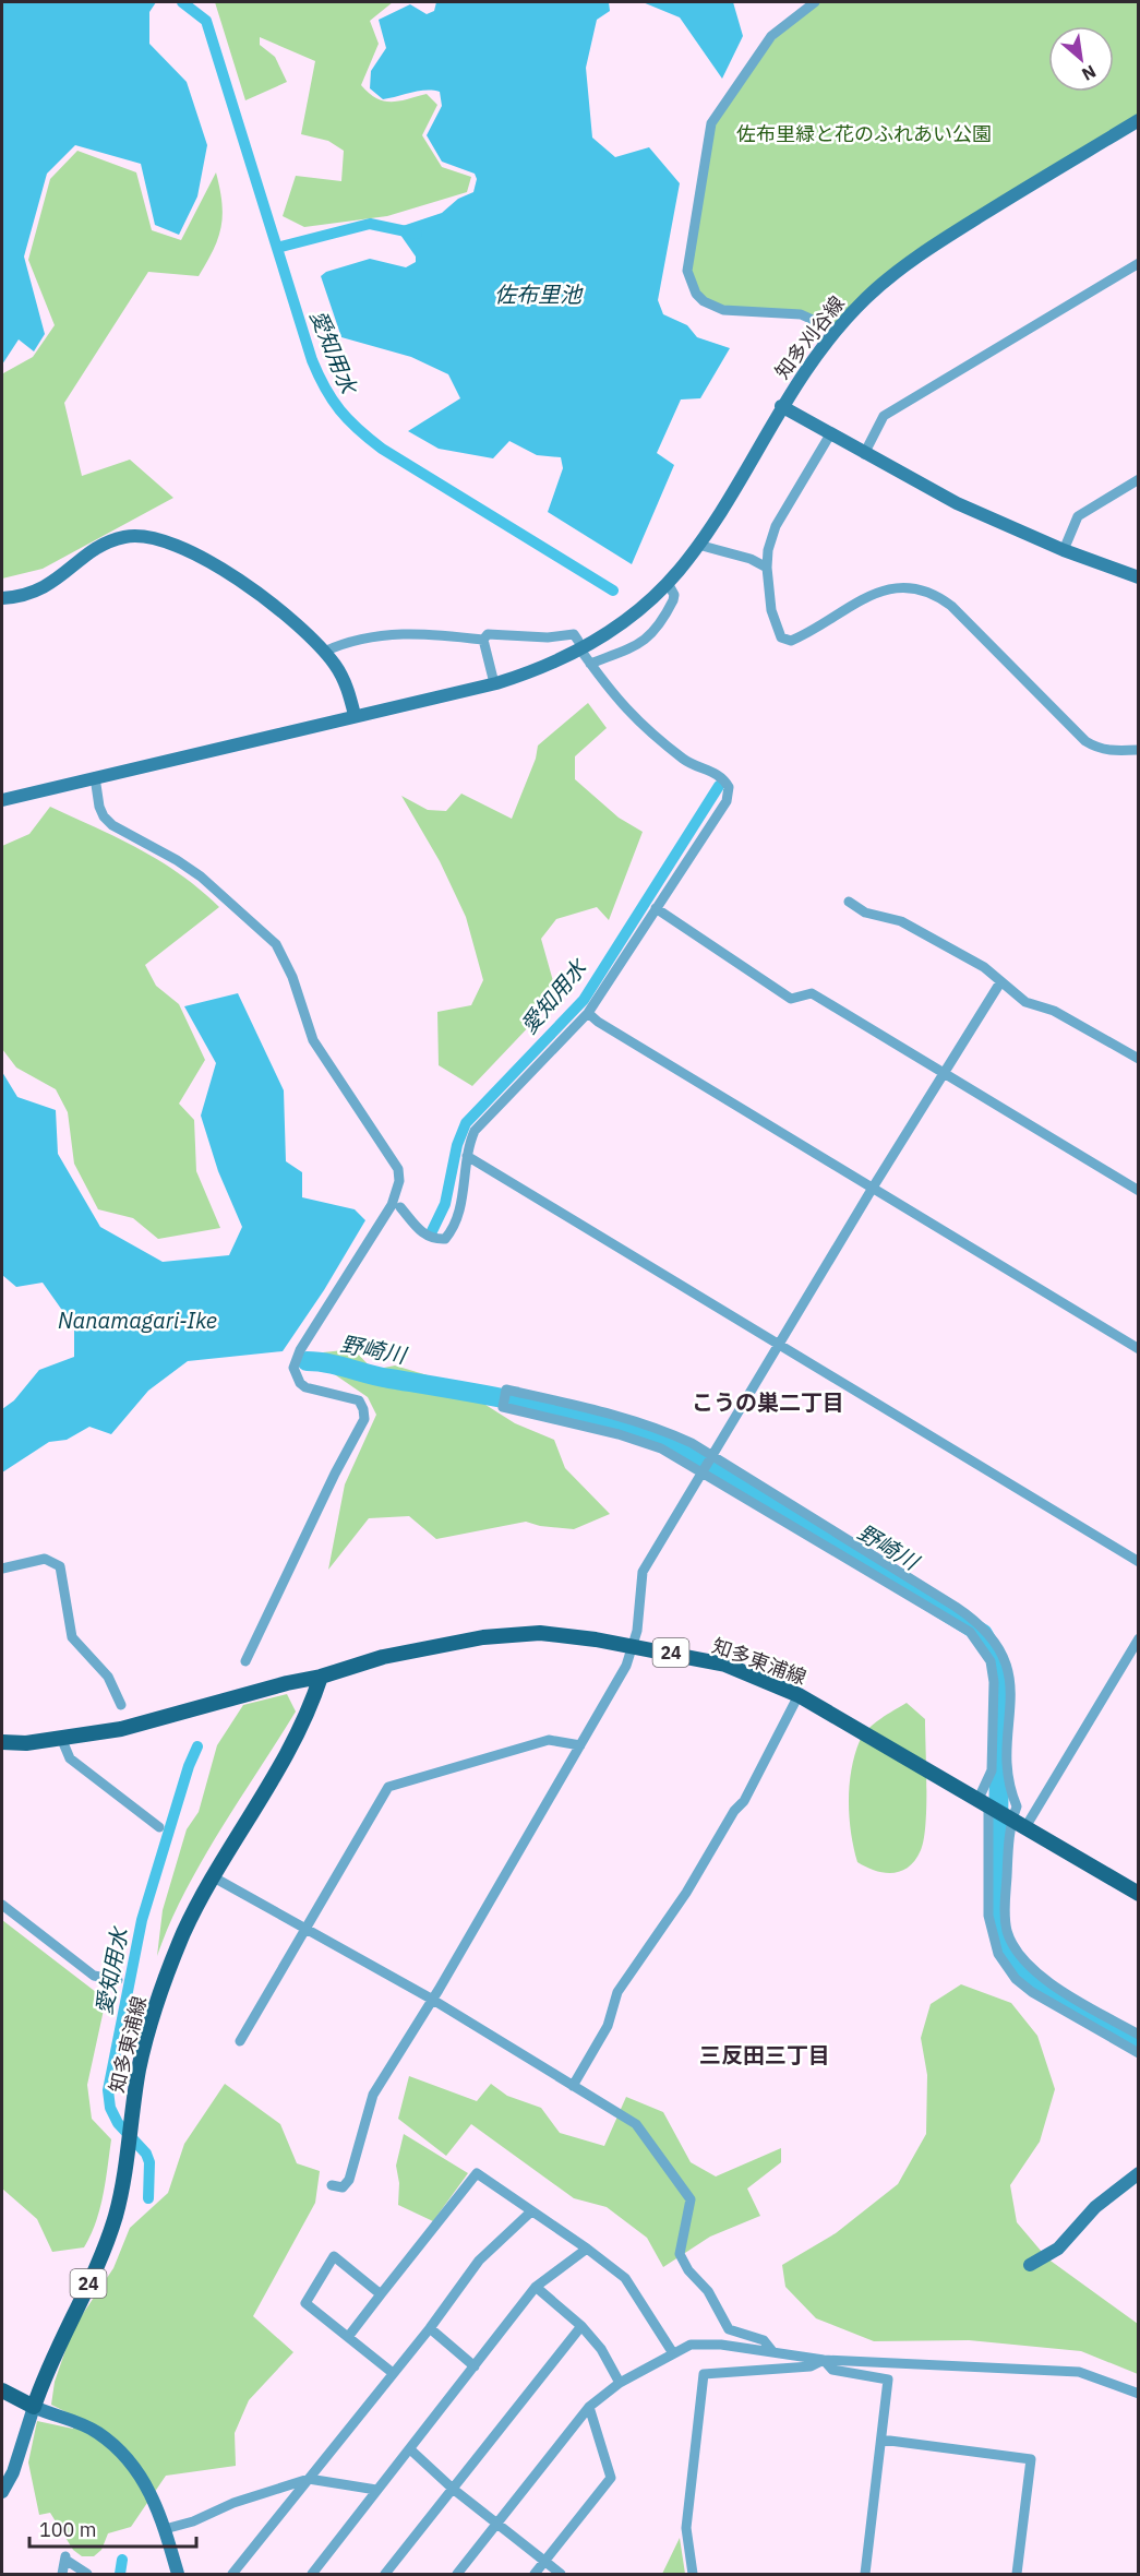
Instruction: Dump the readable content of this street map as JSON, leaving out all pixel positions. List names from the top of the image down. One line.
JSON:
{"streets":{"main road":["24","知多東浦線"],"street":["知多刈谷線"]},"districts":["こうの巣二丁目","三反田三丁目"],"water":["佐布里池","愛知用水","Nanamagari-Ike","野崎川"],"parks":["佐布里緑と花のふれあい公園"],"scale_bar":"100 m","north":"bottom right"}
